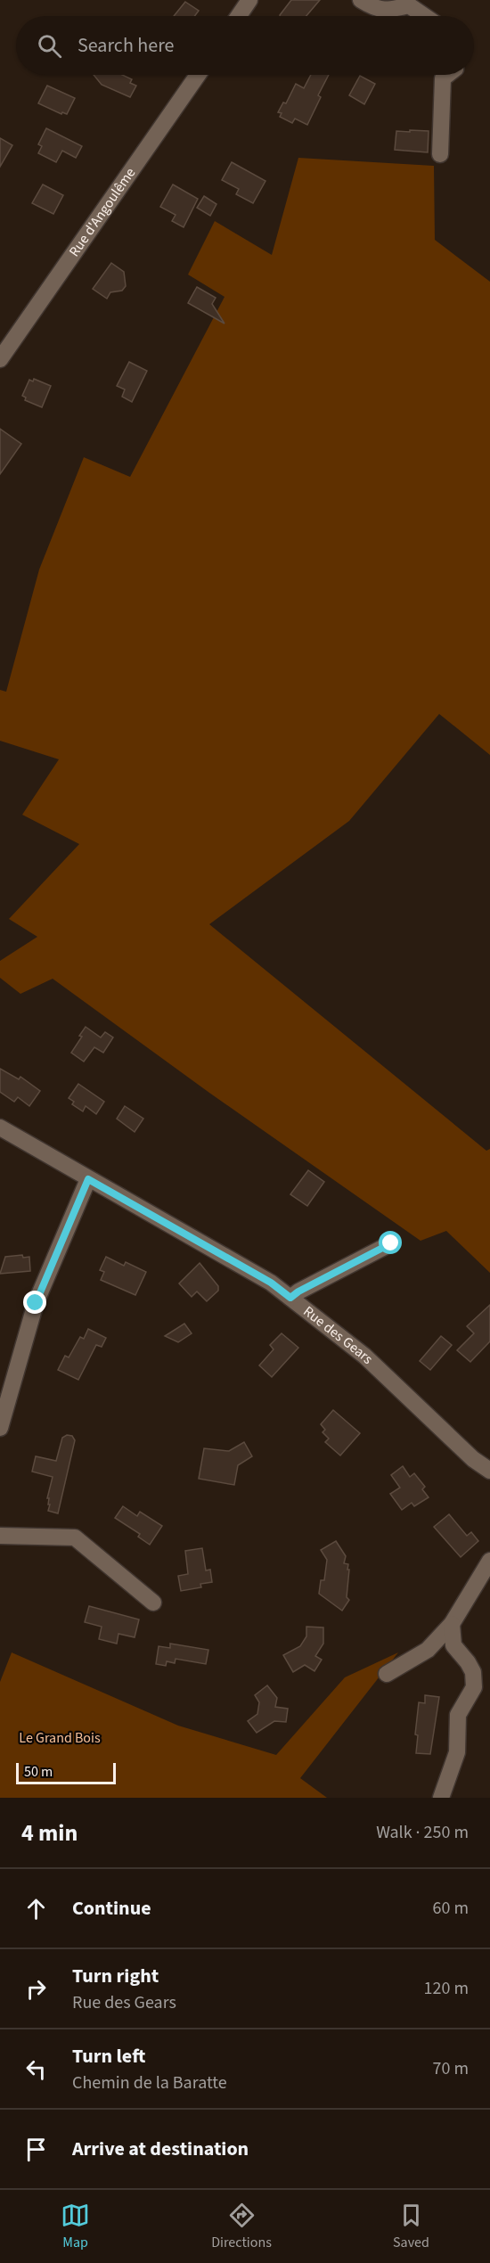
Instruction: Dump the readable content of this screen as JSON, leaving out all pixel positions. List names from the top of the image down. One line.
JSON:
{"streets":{"street":["Rue d'Angoulême","Rue des Gears"]},"parks":["Le Grand Bois"],"scale_bar":"50 m","page":{"search":"Search here","scale":"50 m","heading":["4 min","Walk · 250 m"],"list":[["Continue","60 m"],["Turn right","Rue des Gears","120 m"],["Turn left","Chemin de la Baratte","70 m"],"Arrive at destination"],"nav":["Map","Directions","Saved"]}}
